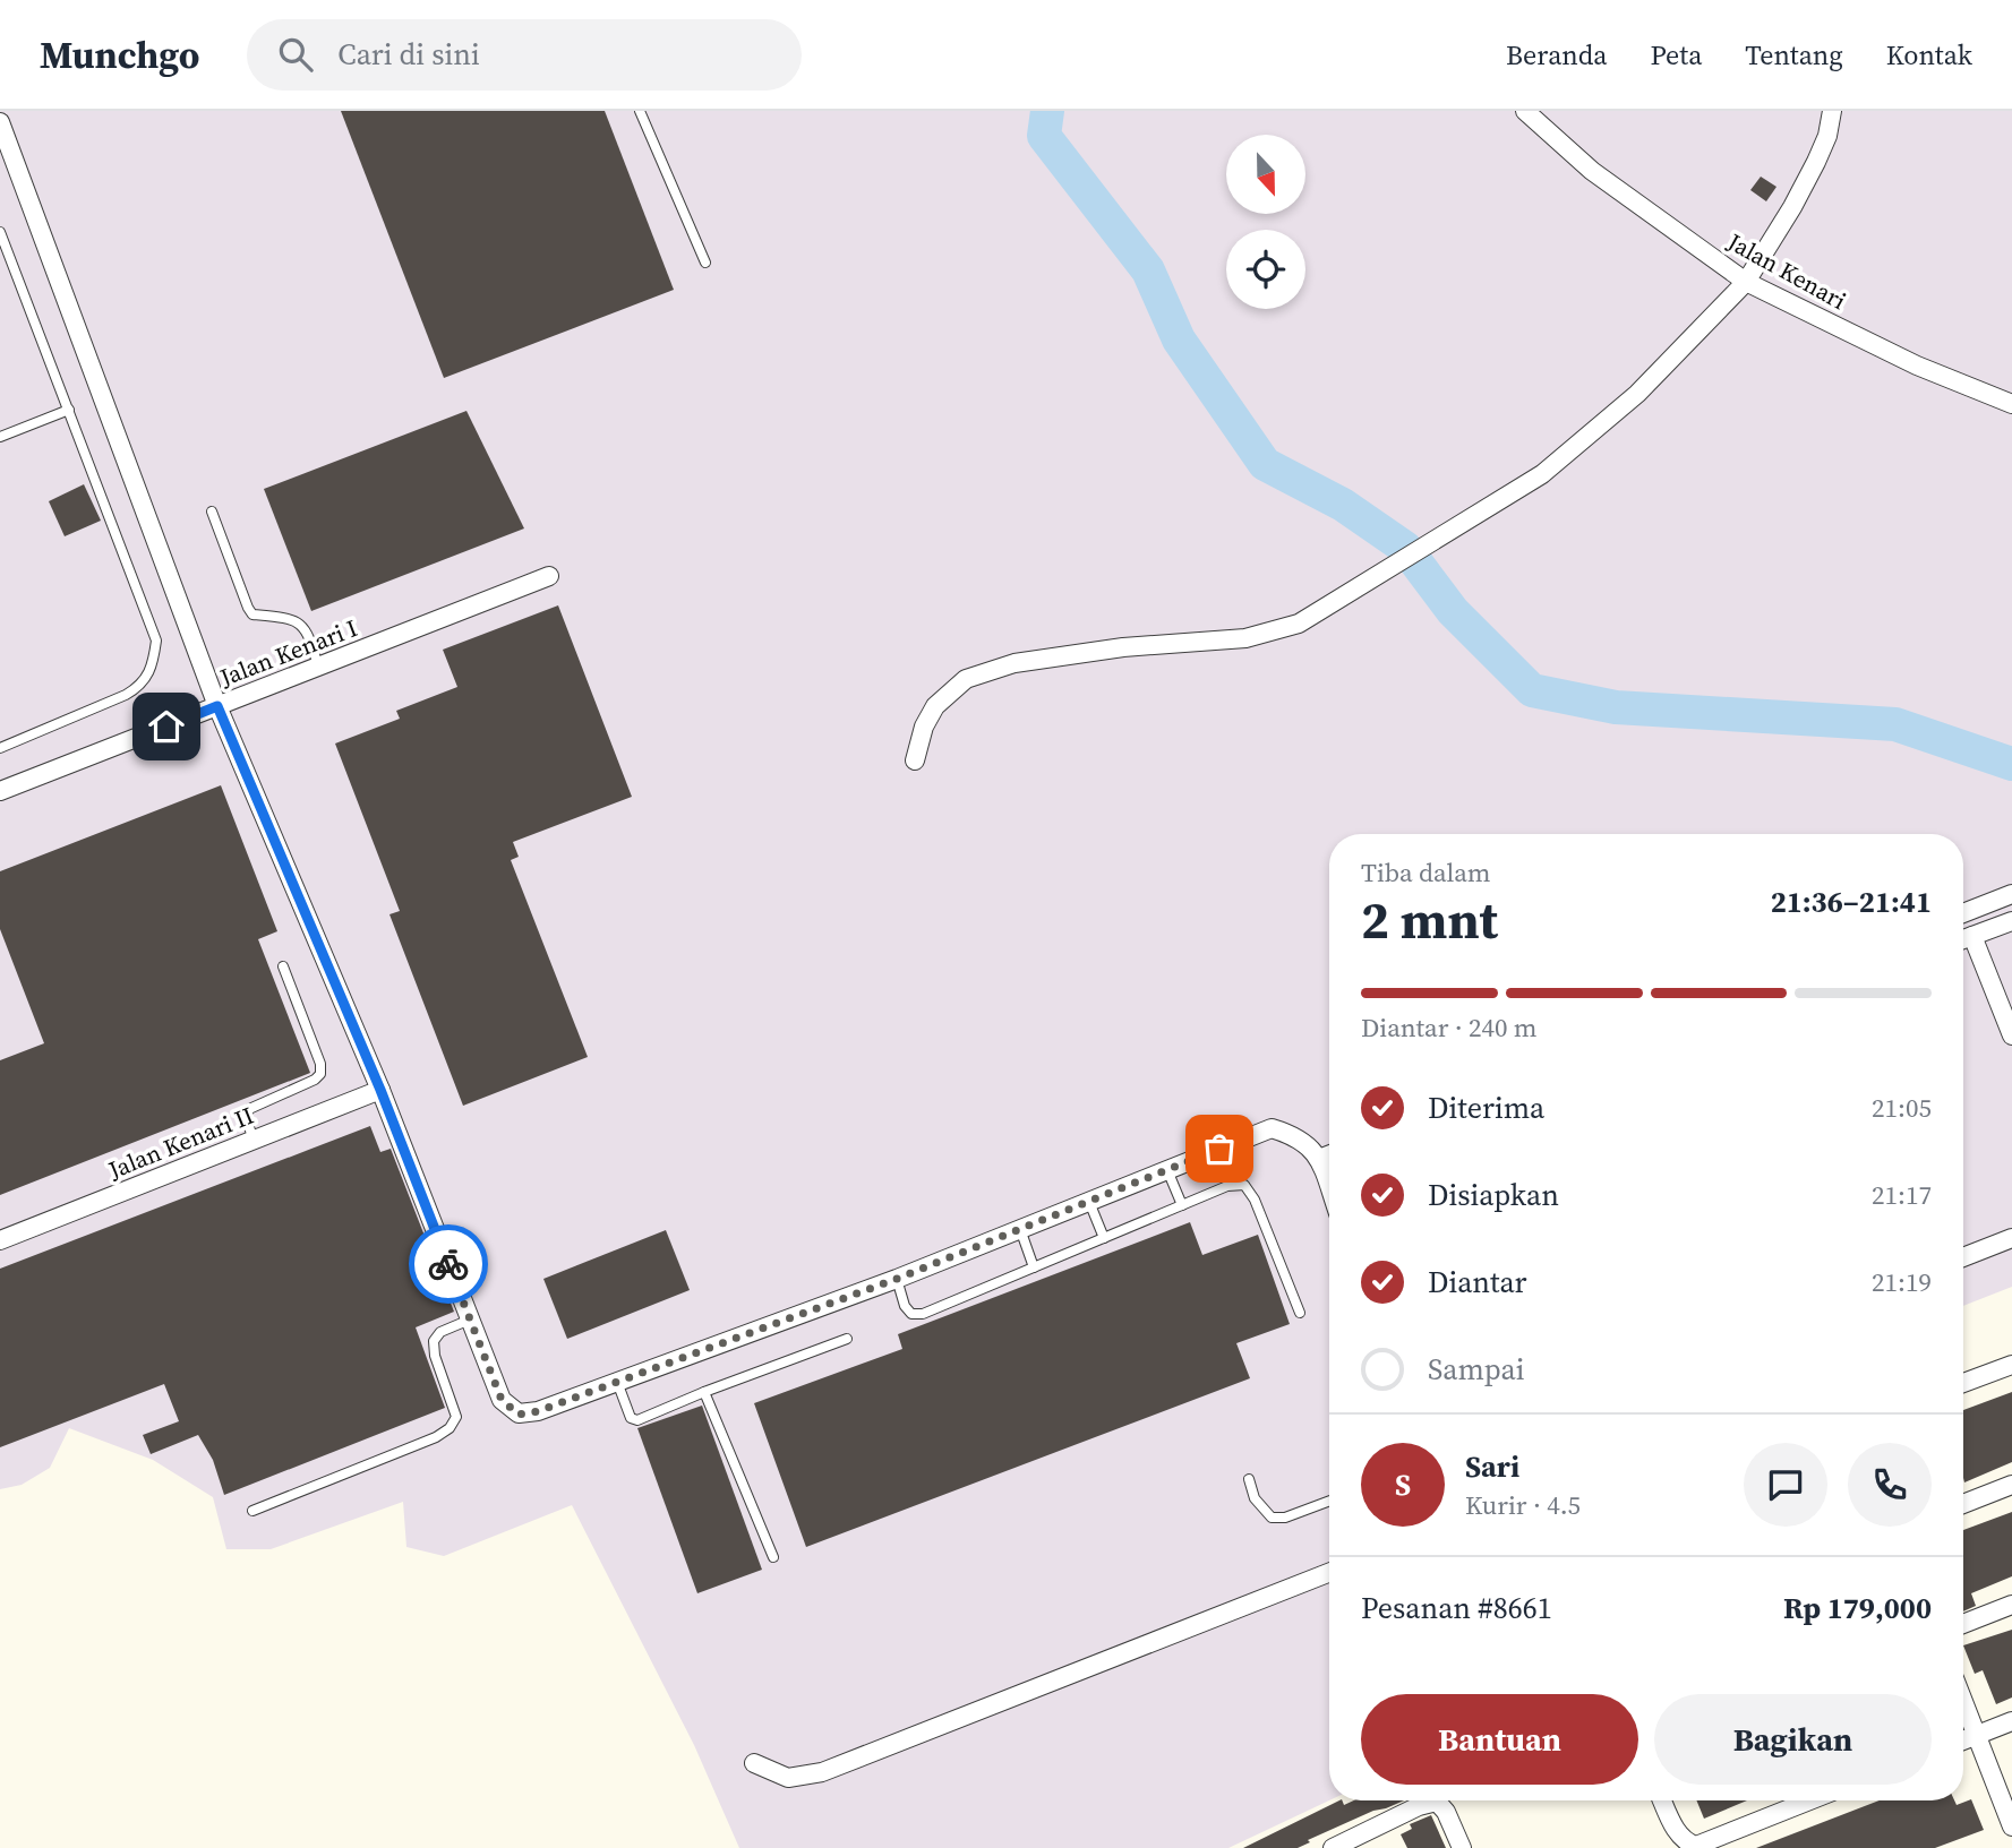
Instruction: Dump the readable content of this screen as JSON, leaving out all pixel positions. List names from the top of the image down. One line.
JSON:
{"streets":{"street":["Jalan Kenari","Jalan Kenari I","Jalan Kenari II"]},"north":"bottom","page":{"header":"Munchgo","search":"Cari di sini","nav":["Beranda","Peta","Tentang","Kontak"],"heading":["2 mnt","Tiba dalam","21:36–21:41"],"panel":["Sari","Kurir · 4.5","Pesanan #8661","Rp 179,000"],"bar":"Diantar · 240 m","list":[["Diterima","21:05"],["Disiapkan","21:17"],["Diantar","21:19"],"Sampai"],"round":"S","buttons":["Bantuan","Bagikan"]}}
